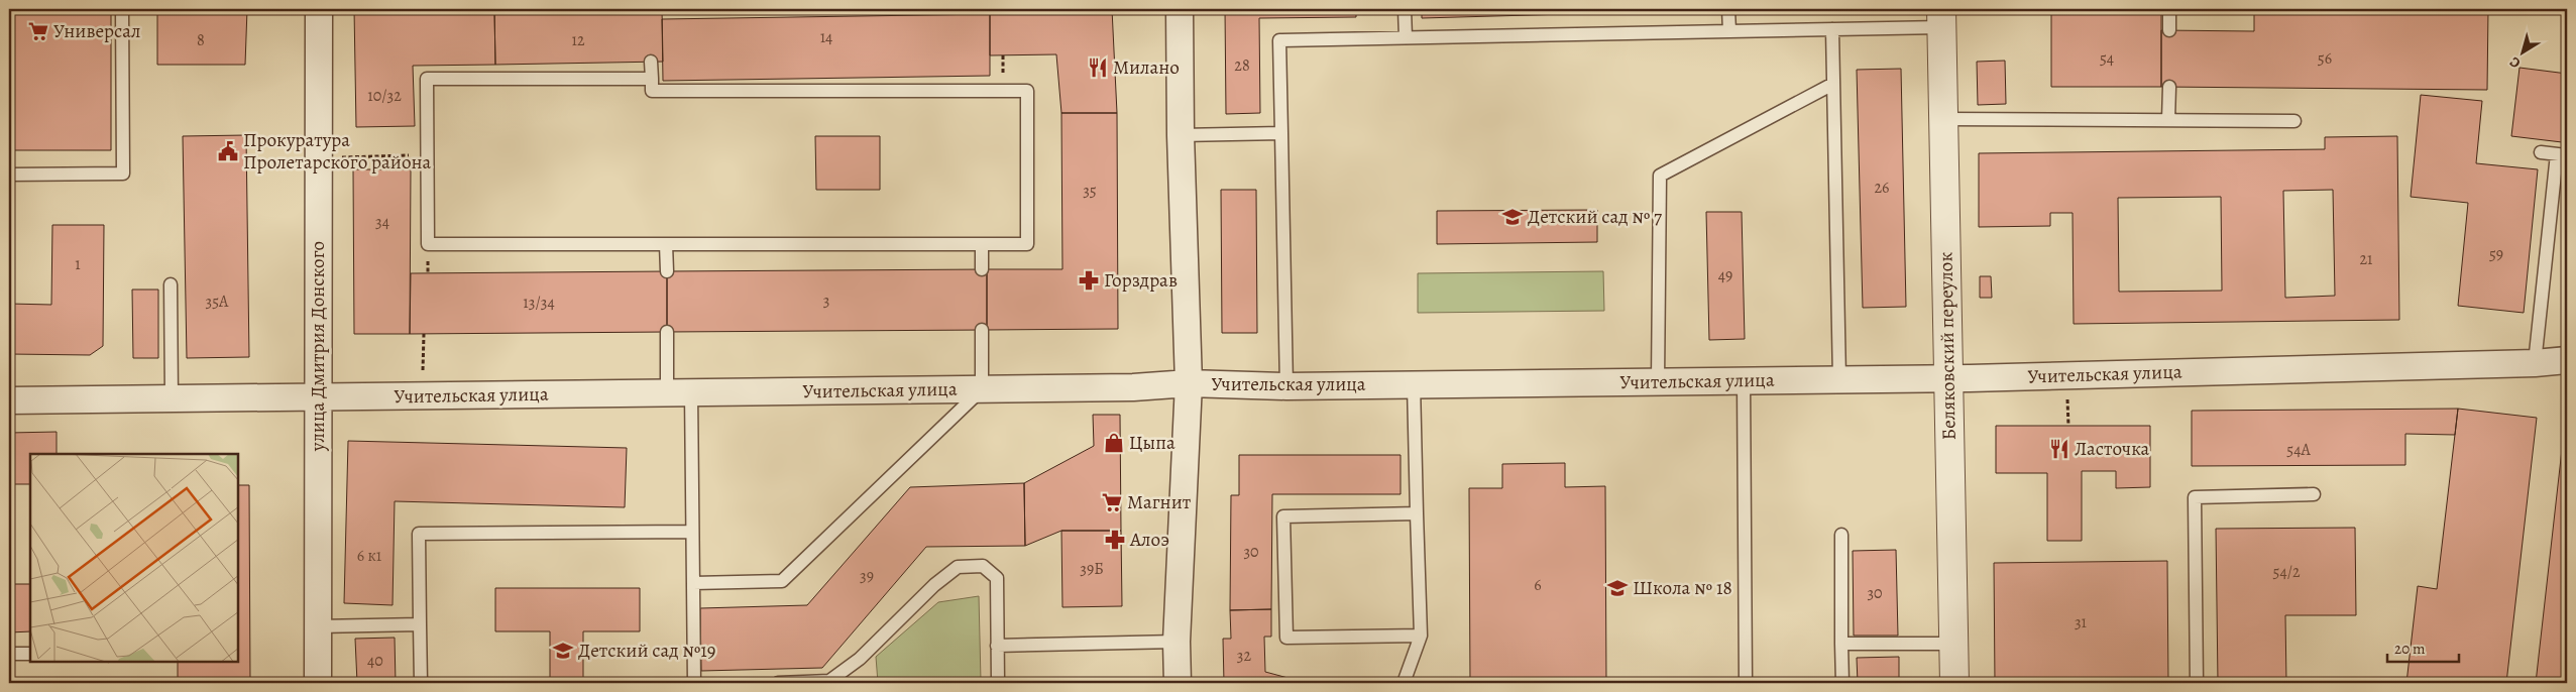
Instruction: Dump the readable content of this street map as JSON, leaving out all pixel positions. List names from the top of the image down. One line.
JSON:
{"streets":{"street":["улица Дмитрия Донского","Беляковский переулок","Учительская улица"]},"crossings":[["улица Дмитрия Донского","Учительская улица"],["Беляковский переулок","Учительская улица"]],"places":{"supermarket":["Универсал","Магнит"],"restaurant":["Милано","Ласточка"],"public building":["Прокуратура Пролетарского района"],"school or university":["Детский сад № 7","Школа № 18","Детский сад №19"],"pharmacy":["Горздрав","Алоэ"],"shop":["Цыпа"]},"house_numbers":["14","8","12","54","56","28","10/32","26","35","34","59","21","1","49","3","35А","13/34","54А","30","6 к1","39Б","54/2","39","6","30","31","32","40"],"scale_bar":"20 m","north":"bottom left"}
